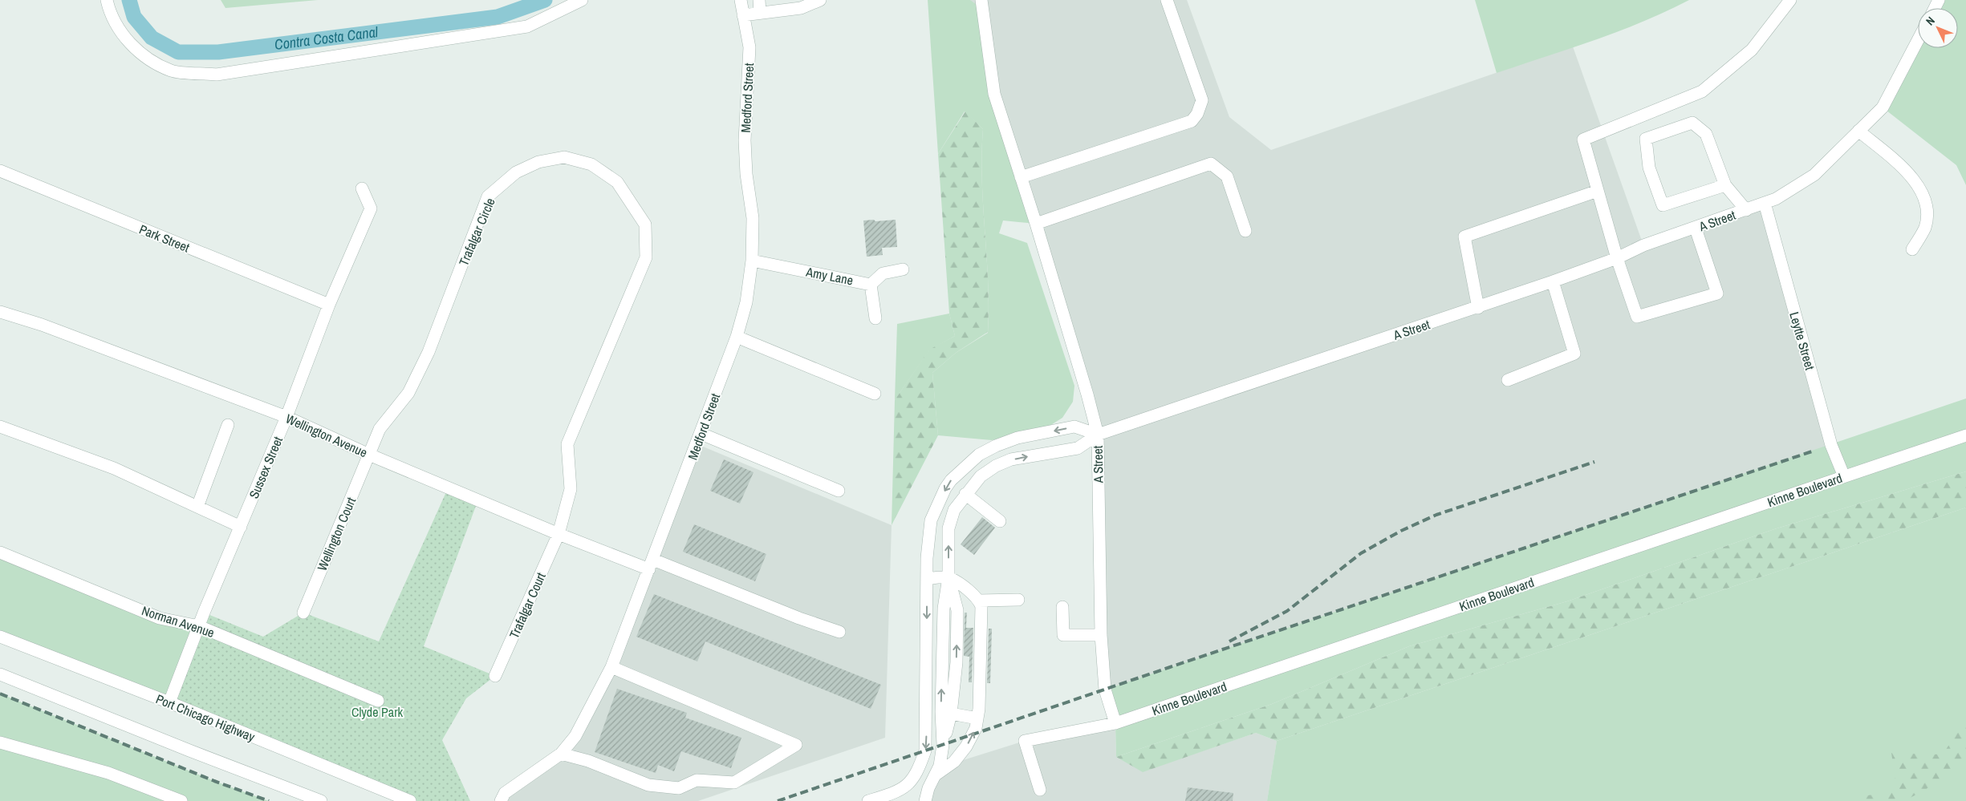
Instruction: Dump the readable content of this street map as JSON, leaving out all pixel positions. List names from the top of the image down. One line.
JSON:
{"streets":{"street":["Medford Street","A Street","Trafalgar Circle","Park Street","Amy Lane","Leytte Street","Wellington Avenue","Sussex Street","Kinne Boulevard","Wellington Court","Trafalgar Court","Norman Avenue","Port Chicago Highway"]},"crossings":[["Medford Street","Amy Lane"],["Medford Street","Wellington Avenue"],["A Street","Leytte Street"],["A Street","Kinne Boulevard"],["Trafalgar Circle","Wellington Avenue"],["Trafalgar Circle","Wellington Court"],["Trafalgar Circle","Trafalgar Court"],["Park Street","Sussex Street"],["Leytte Street","Kinne Boulevard"],["Wellington Avenue","Sussex Street"],["Wellington Avenue","Wellington Court"],["Wellington Avenue","Trafalgar Court"],["Sussex Street","Norman Avenue"],["Sussex Street","Port Chicago Highway"]],"water":["Contra Costa Canal"],"parks":["Clyde Park"],"north":"top left"}
